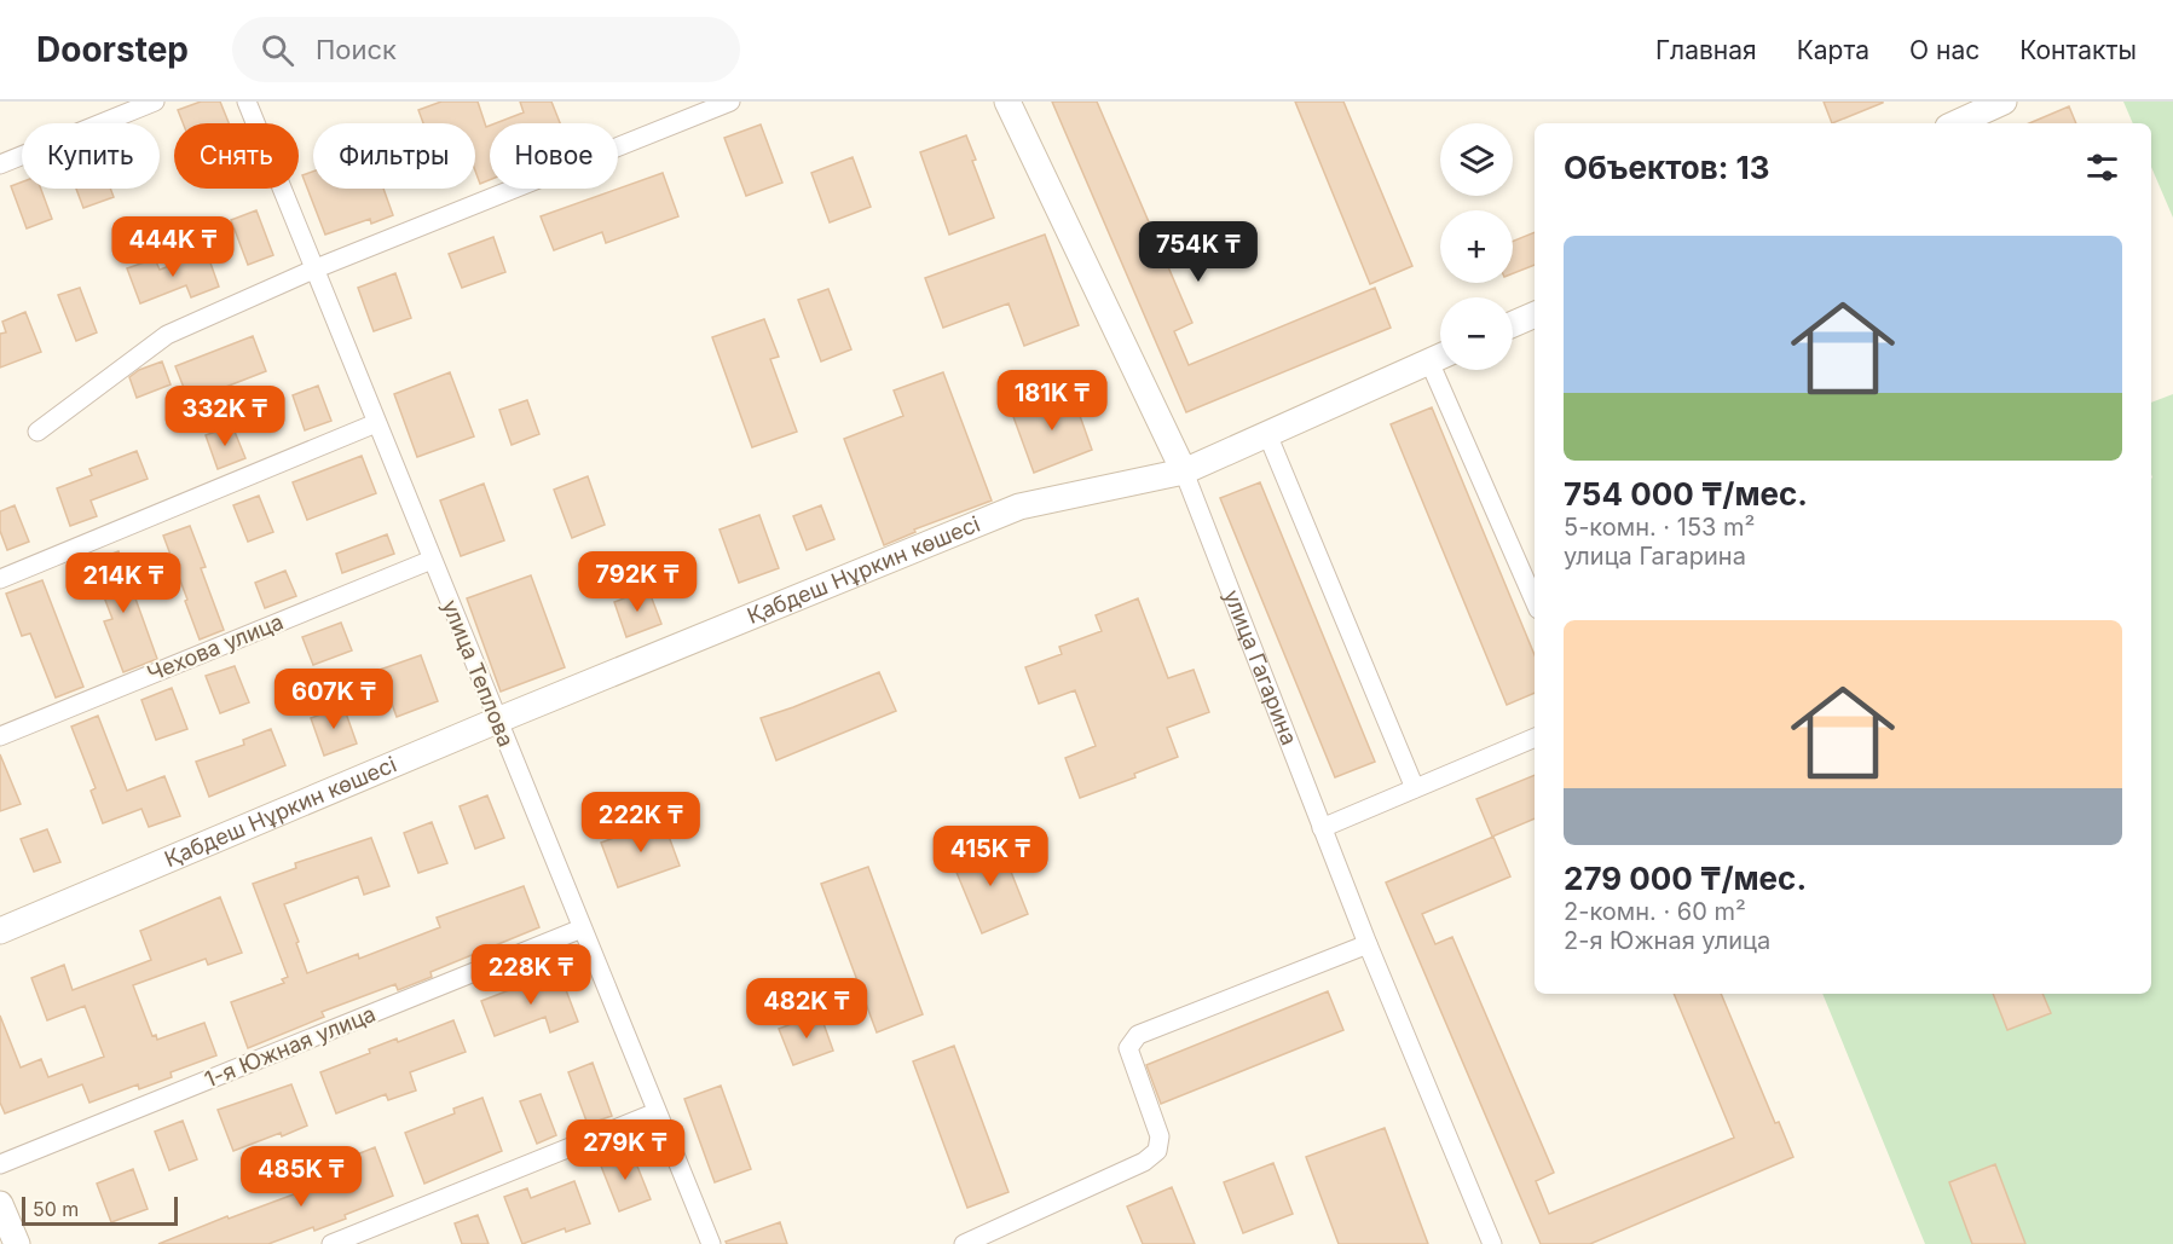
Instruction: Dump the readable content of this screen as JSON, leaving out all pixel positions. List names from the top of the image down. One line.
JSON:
{"streets":{"street":["Қабдеш Нұркин көшесі","Чехова улица","улица Гагарина","улица Теплова","1-я Южная улица"]},"crossings":[["Қабдеш Нұркин көшесі","улица Гагарина"],["Қабдеш Нұркин көшесі","улица Теплова"],["Чехова улица","улица Теплова"],["улица Теплова","1-я Южная улица"]],"scale_bar":"50 m","page":{"header":"Doorstep","search":"Поиск","nav":["Главная","Карта","О нас","Контакты"],"map_buttons":["+","−"],"chip":["Купить","Снять","Фильтры","Новое"],"heading":"Объектов: 13","list":[{"name":"754 000 ₸/мес.","note":"5-комн. · 153 m² · улица Гагарина"},{"name":"279 000 ₸/мес.","note":"2-комн. · 60 m² · 2-я Южная улица"}],"price":["444K ₸","754K ₸","181K ₸","332K ₸","792K ₸","214K ₸","607K ₸","222K ₸","415K ₸","228K ₸","482K ₸","279K ₸","485K ₸"],"scale":"50 m"}}
